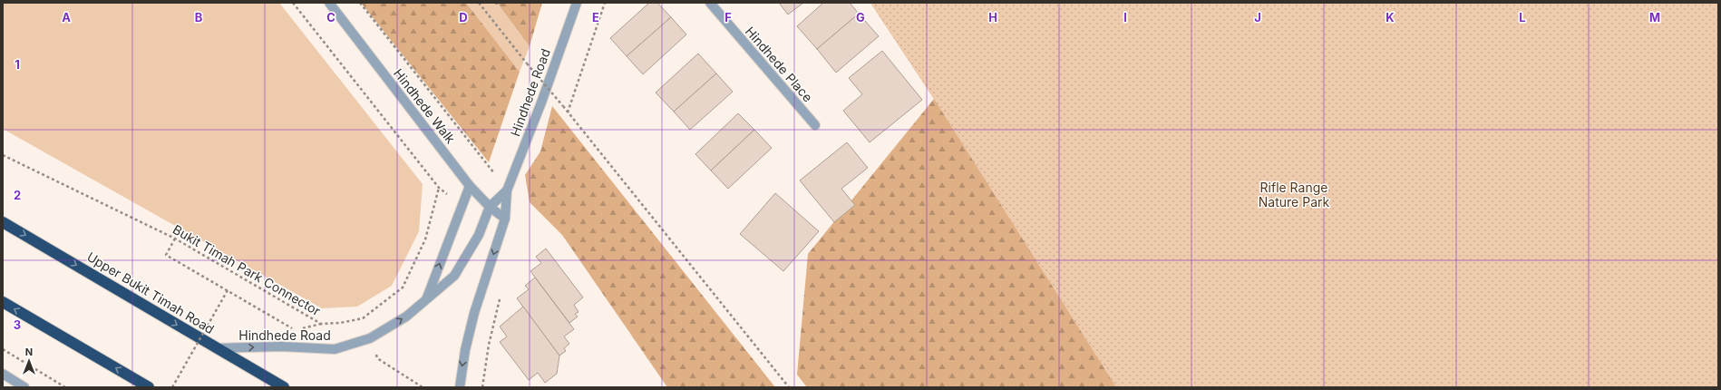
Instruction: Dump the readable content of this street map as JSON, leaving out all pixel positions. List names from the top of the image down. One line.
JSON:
{"streets":{"highway":["Upper Bukit Timah Road"],"street":["Hindhede Place","Hindhede Road","Hindhede Walk"],"path":["Bukit Timah Park Connector"]},"crossings":[["Hindhede Road","Hindhede Walk"],["Hindhede Road","Upper Bukit Timah Road"]],"parks":["Rifle Range Nature Park"],"north":"top","grid":{"columns":["A","B","C","D","E","F","G","H","I","J","K","L","M"],"rows":["1","2","3"]}}
